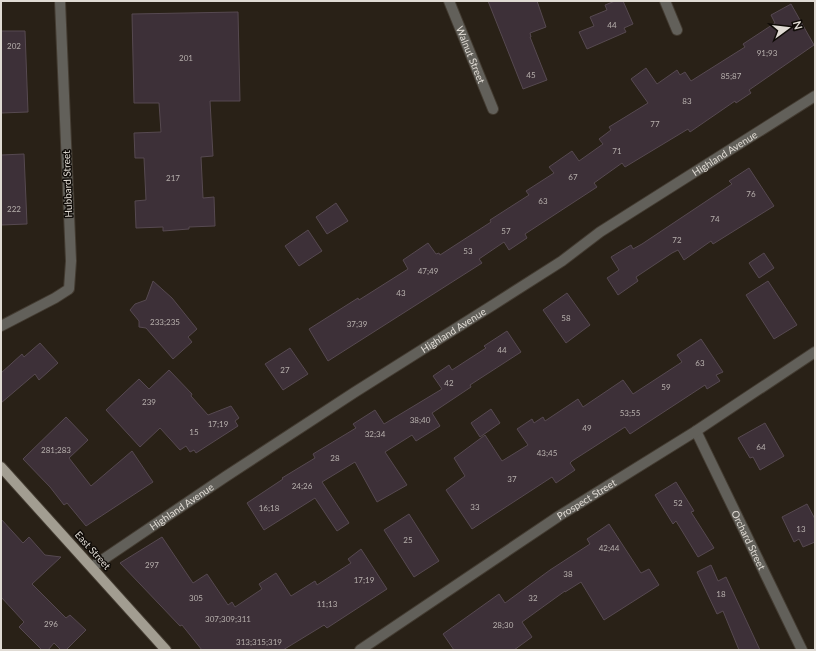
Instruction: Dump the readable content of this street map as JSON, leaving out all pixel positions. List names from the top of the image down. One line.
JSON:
{"streets":{"main road":["East Street"],"street":["Walnut Street","Highland Avenue","Hubbard Street","Prospect Street","Orchard Street"]},"crossings":[["Highland Avenue","East Street"],["Prospect Street","Orchard Street"]],"house_numbers":["44","202","91;93","201","45","85;87","83","77","71","67","217","76","63","222","74","57","72","53","47;49","43","58","233;235","37;39","44","63","27","42","59","239","53;55","38;40","17;19","49","15","32;34","64","281;283","43;45","28","37","24;26","52","33","16;18","13","25","42;44","297","38","17;19","18","305","32","11;13","307;309;311","296","28;30","313;315;319"],"north":"right"}
